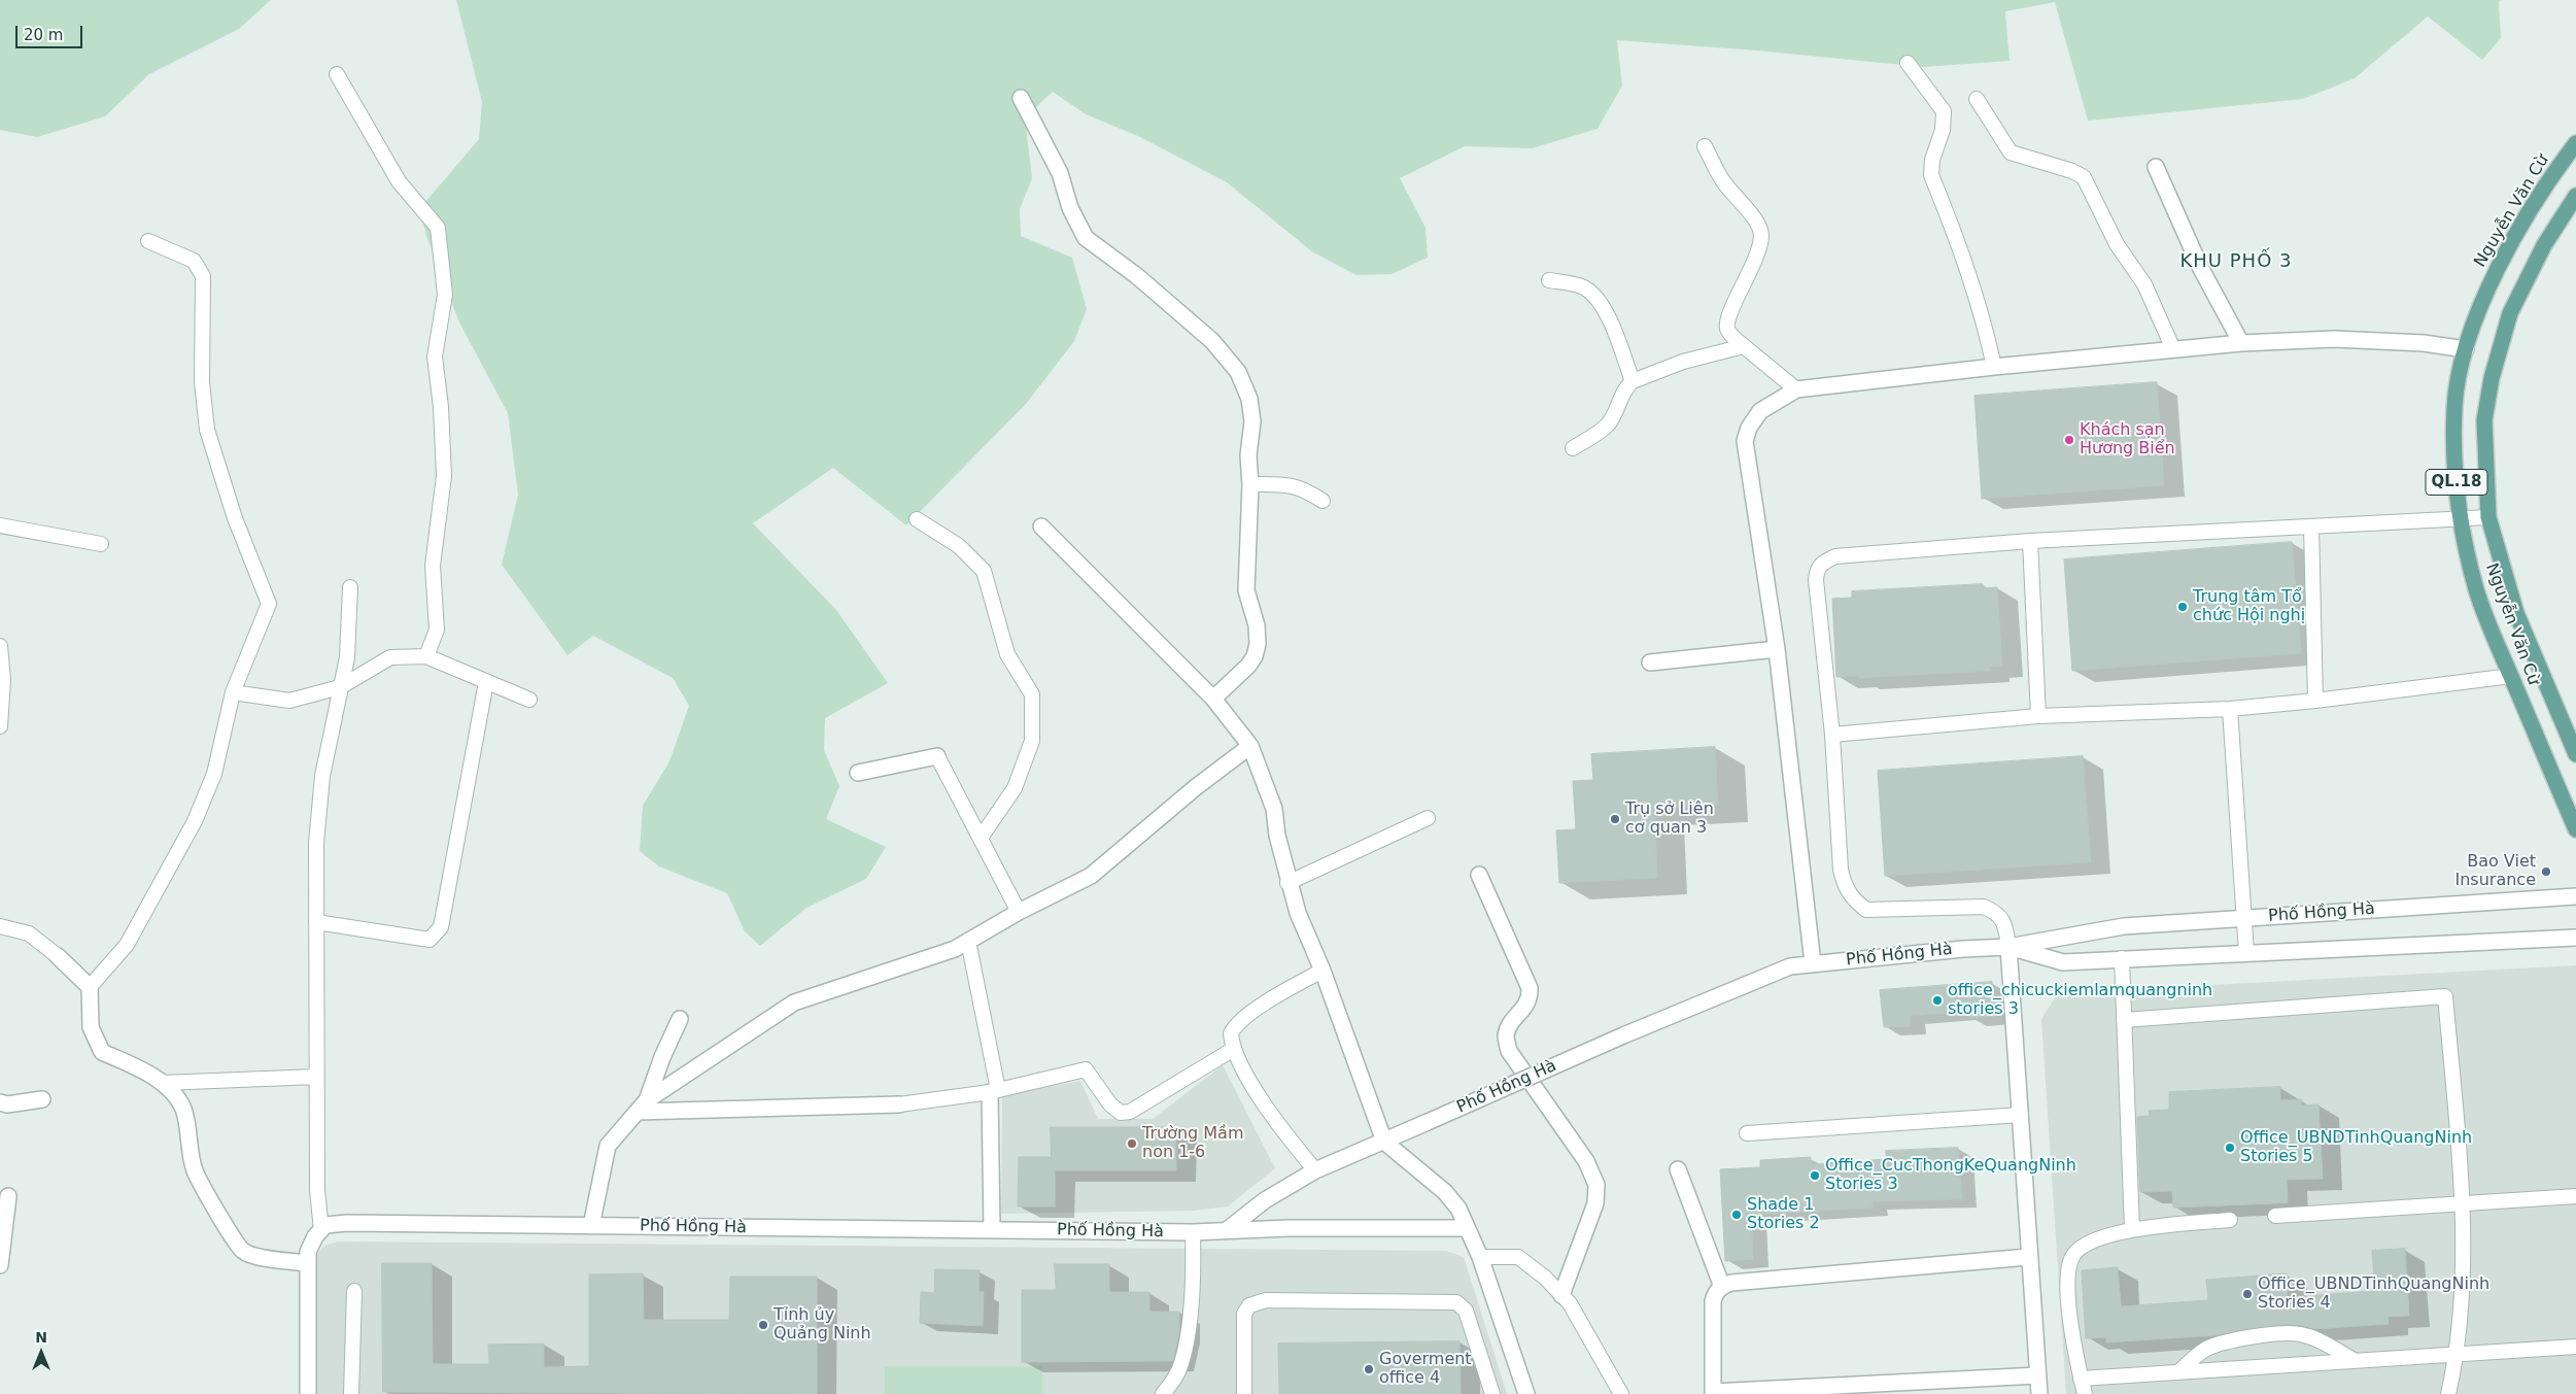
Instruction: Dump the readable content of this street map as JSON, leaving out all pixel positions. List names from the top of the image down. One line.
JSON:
{"streets":{"main road":["Nguyễn Văn Cừ","QL.18"],"street":["Phố Hồng Hà"]},"districts":["KHU PHỐ 3"],"places":["Khách sạn Hương Biển","Trung tâm Tổ chức Hội nghị","Trụ sở Liên cơ quan 3","Bao Viet Insurance","office_chicuckiemlamquangninh stories 3","Trường Mầm non 1-6","Office_UBNDTinhQuangNinh Stories 5","Office_CucThongKeQuangNinh Stories 3","Shade 1 Stories 2","Office_UBNDTinhQuangNinh Stories 4","Tỉnh ủy Quảng Ninh","Goverment office 4"],"scale_bar":"20 m","north":"top"}
